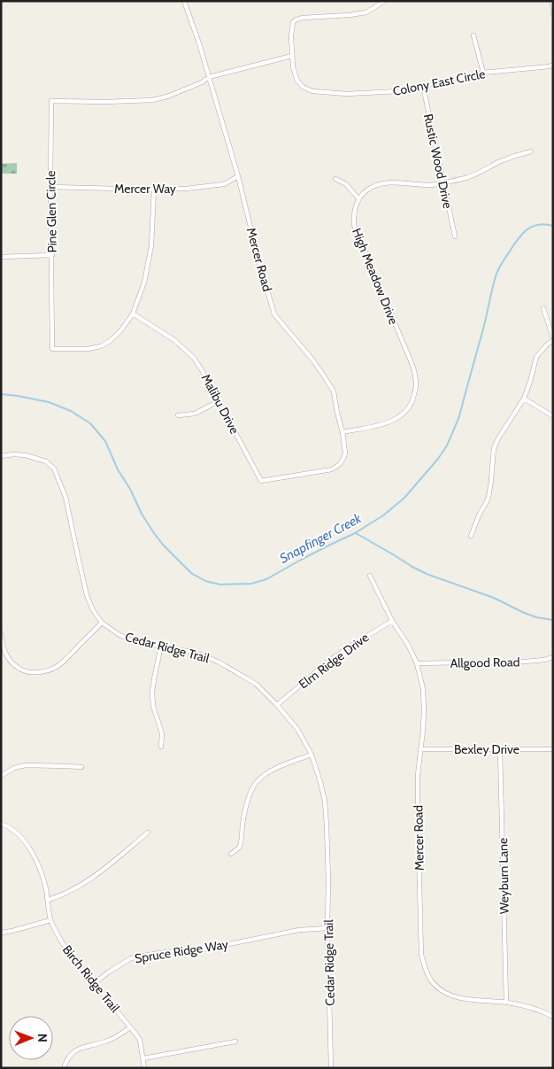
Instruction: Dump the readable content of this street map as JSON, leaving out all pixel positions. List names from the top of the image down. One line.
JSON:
{"streets":{"street":["Colony East Circle","Rustic Wood Drive","Mercer Way","Pine Glen Circle","Mercer Road","High Meadow Drive","Malibu Drive","Cedar Ridge Trail","Elm Ridge Drive","Allgood Road","Bexley Drive","Weyburn Lane","Spruce Ridge Way","Birch Ridge Trail"]},"crossings":[["Colony East Circle","Rustic Wood Drive"],["Colony East Circle","Pine Glen Circle"],["Mercer Way","Pine Glen Circle"],["Mercer Way","Mercer Road"],["Pine Glen Circle","Mercer Road"],["Pine Glen Circle","Malibu Drive"],["Mercer Road","High Meadow Drive"],["Mercer Road","Malibu Drive"],["Mercer Road","Elm Ridge Drive"],["Mercer Road","Allgood Road"],["Mercer Road","Bexley Drive"],["Mercer Road","Weyburn Lane"],["Cedar Ridge Trail","Elm Ridge Drive"],["Cedar Ridge Trail","Spruce Ridge Way"],["Bexley Drive","Weyburn Lane"],["Spruce Ridge Way","Birch Ridge Trail"]],"water":["Snapfinger Creek"],"north":"right"}
